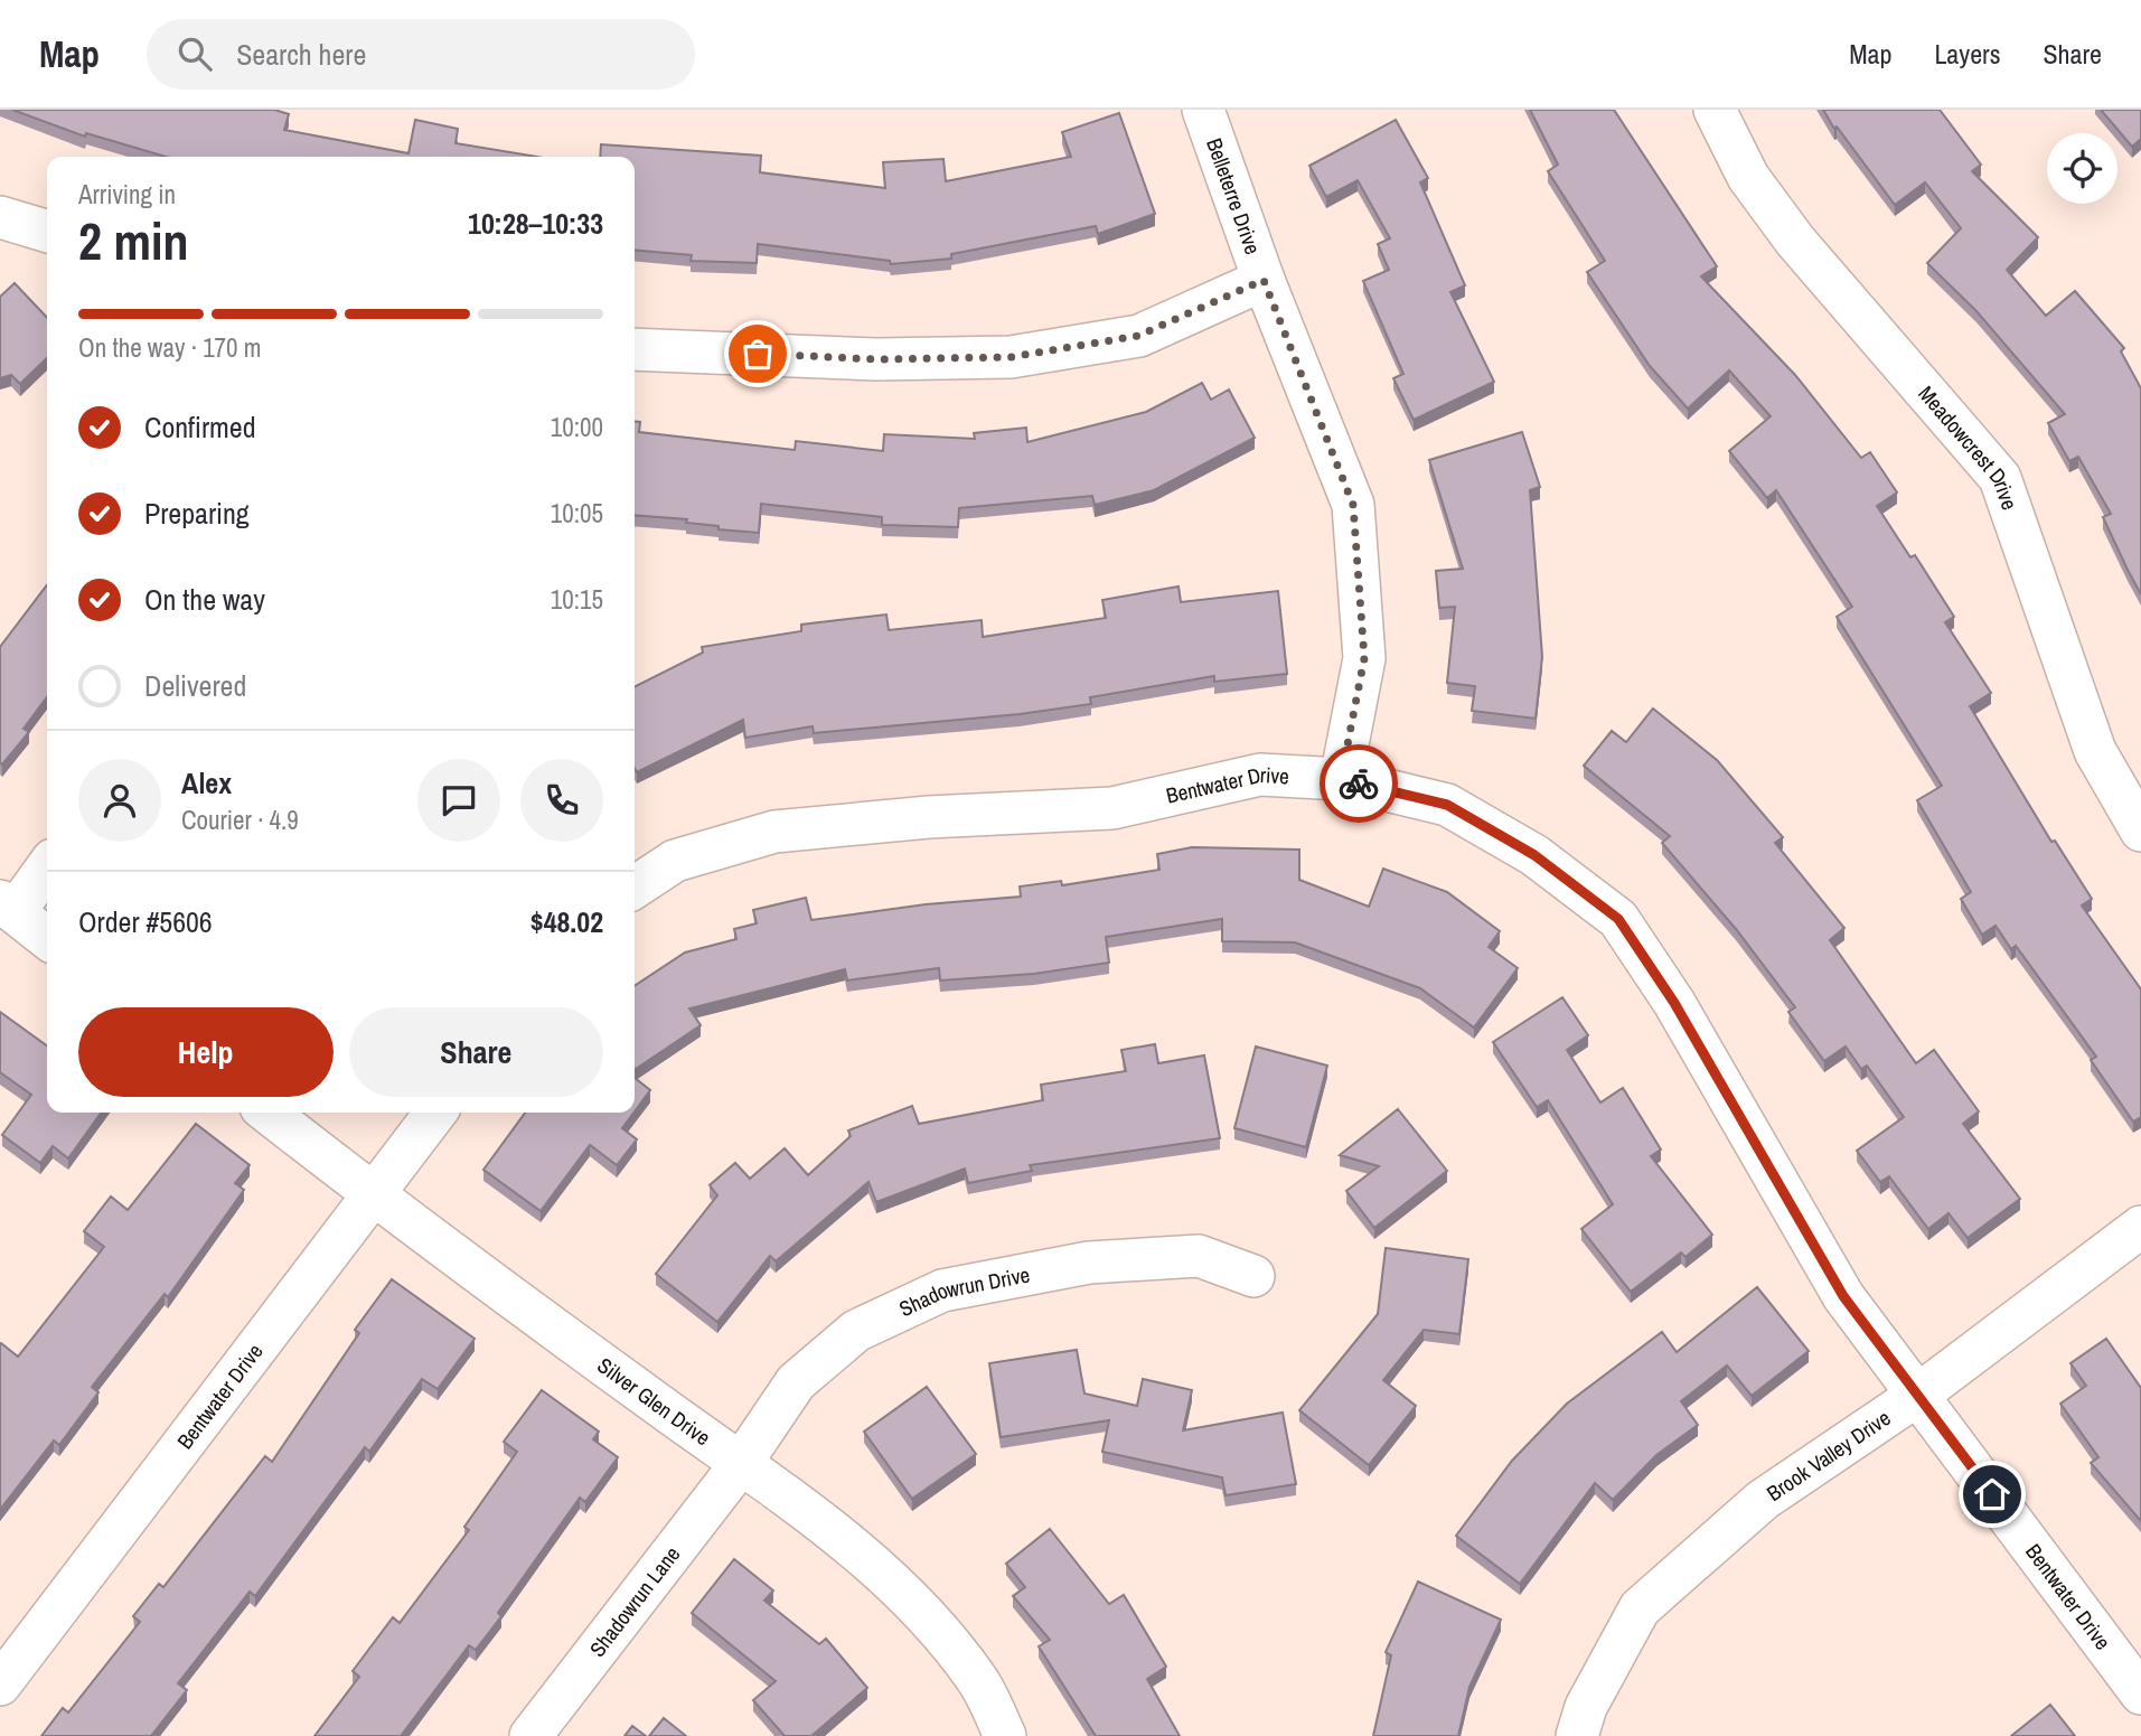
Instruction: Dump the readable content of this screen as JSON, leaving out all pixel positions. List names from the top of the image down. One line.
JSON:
{"streets":{"street":["Belleterre Drive","Meadowcrest Drive","Bentwater Drive","Shadowrun Drive","Silver Glen Drive","Brook Valley Drive","Shadowrun Lane"]},"crossings":[["Belleterre Drive","Bentwater Drive"],["Bentwater Drive","Silver Glen Drive"],["Bentwater Drive","Brook Valley Drive"],["Shadowrun Drive","Silver Glen Drive"],["Shadowrun Drive","Shadowrun Lane"],["Silver Glen Drive","Shadowrun Lane"]],"page":{"header":"Map","search":"Search here","nav":["Map","Layers","Share"],"heading":["2 min","Arriving in","10:28–10:33"],"panel":["Alex","Courier · 4.9","Order #5606","$48.02"],"bar":"On the way · 170 m","list":[["Confirmed","10:00"],["Preparing","10:05"],["On the way","10:15"],"Delivered"],"buttons":["Help","Share"]}}
